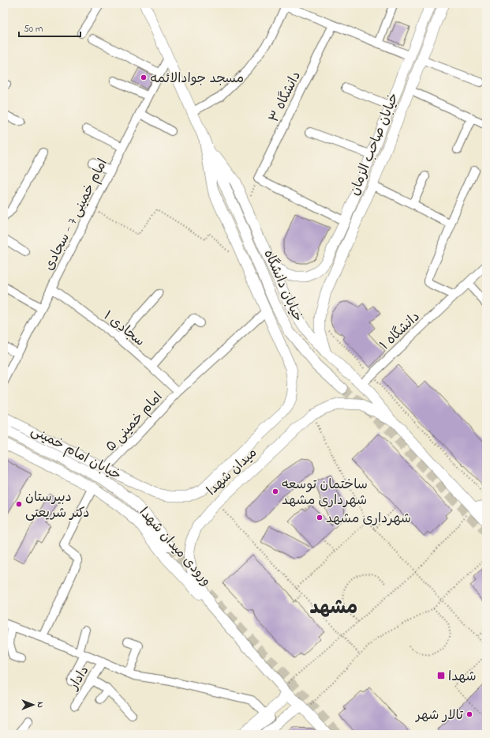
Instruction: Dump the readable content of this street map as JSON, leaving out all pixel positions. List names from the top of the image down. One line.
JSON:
{"streets":{"main road":["خیابان صاحب الزمان","خیابان دانشگاه","خیابان امام خمینی","میدان شهدا","ورودی میدان شهدا"],"street":["دانشگاه ۳","امام خمینی 7 - سجادی","سجادی ۱","دانشگاه ۱","امام خمینی ۵","دادار"]},"crossings":[["امام خمینی 7 - سجادی","سجادی ۱"],["سجادی ۱","امام خمینی ۵"],["میدان شهدا","ورودی میدان شهدا"]],"districts":["مشهد"],"places":{"other":["مسجد جوادالائمه","ساختمان توسعه شهرداری مشهد","دبیرستان دکتر شریعتی","شهرداری مشهد","تالار شهر"],"transit":["شهدا"]},"scale_bar":"50 m","north":"right"}
